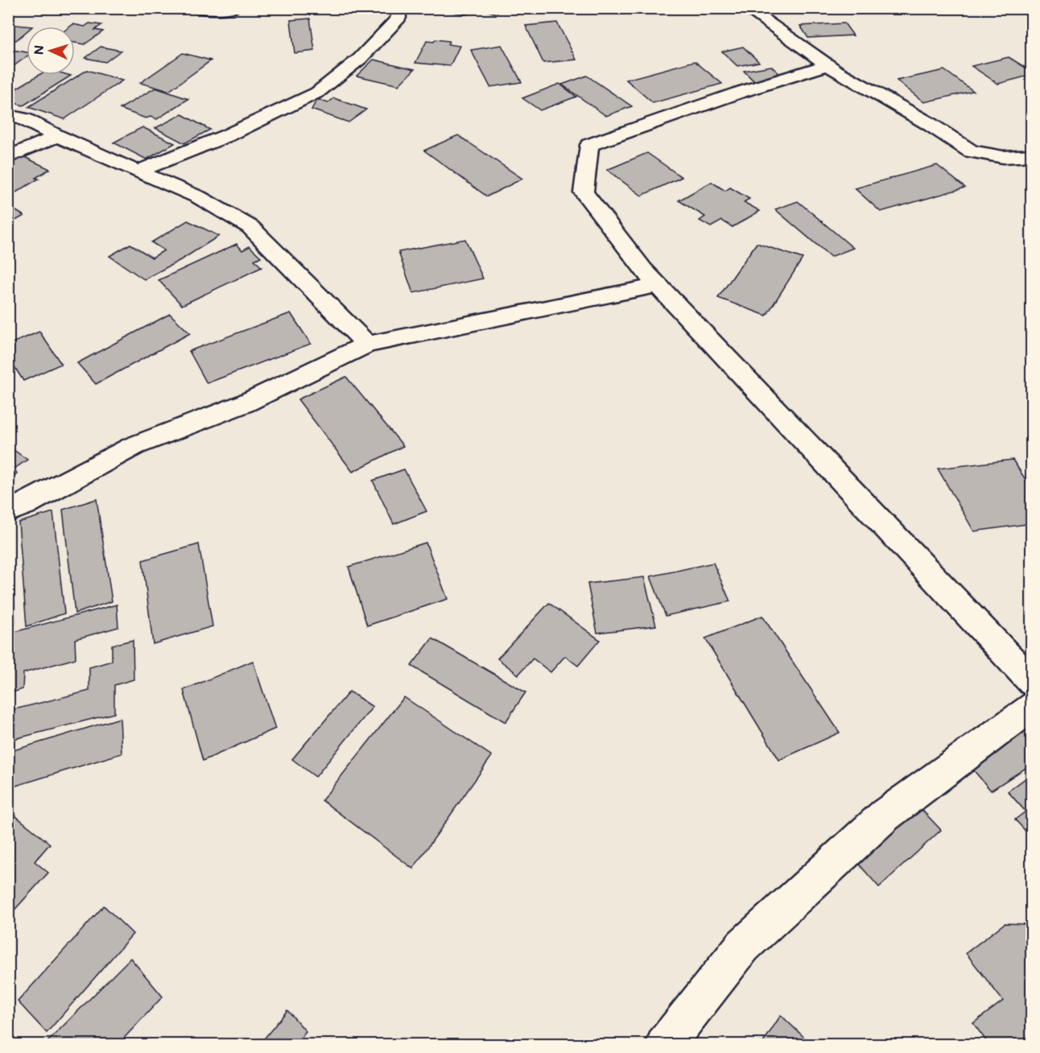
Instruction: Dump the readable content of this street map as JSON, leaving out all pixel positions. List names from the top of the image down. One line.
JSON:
{"north":"left"}
